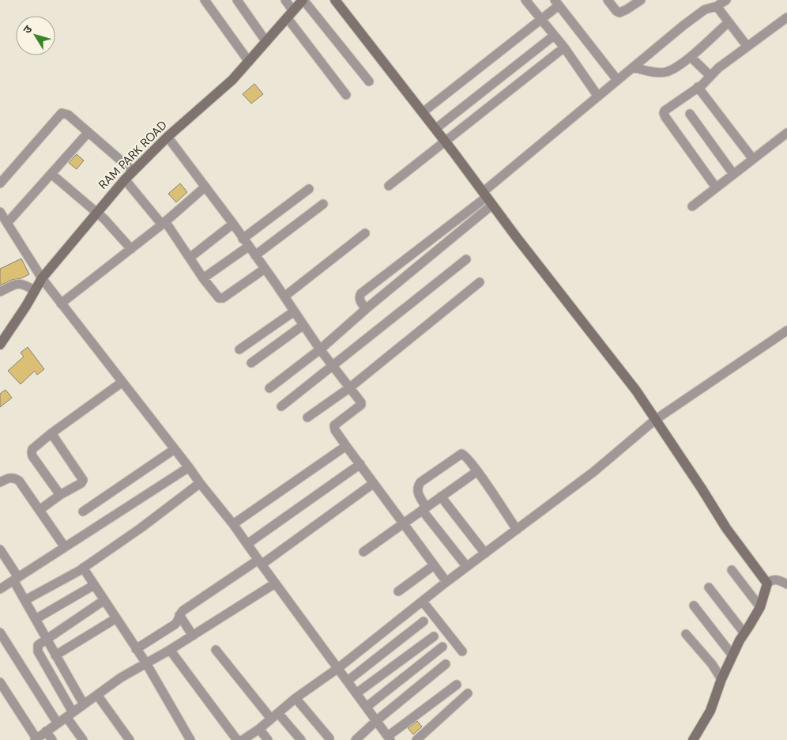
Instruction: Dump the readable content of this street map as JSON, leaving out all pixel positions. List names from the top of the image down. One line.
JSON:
{"streets":{"street":["RAM PARK ROAD"]},"north":"top left"}
